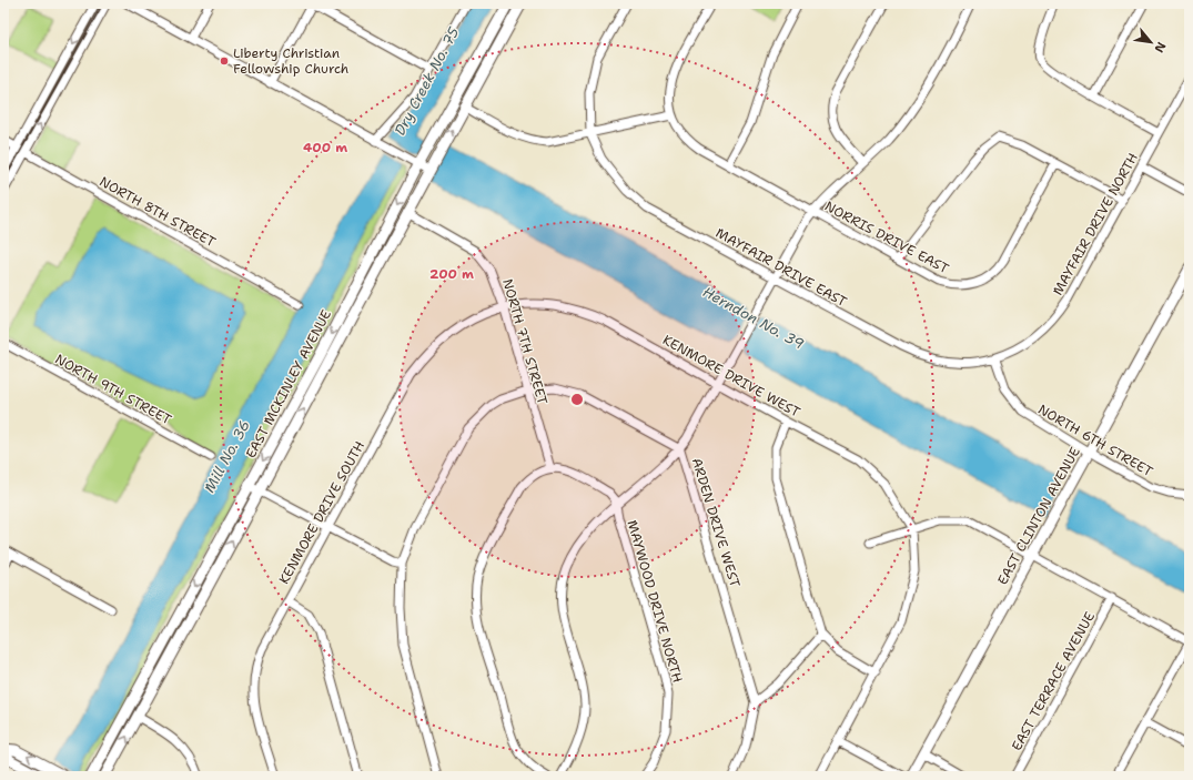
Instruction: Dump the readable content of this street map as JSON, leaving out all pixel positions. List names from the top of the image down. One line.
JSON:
{"streets":{"main road":["EAST MCKINLEY AVENUE","EAST CLINTON AVENUE"],"street":["NORTH 8TH STREET","MAYFAIR DRIVE NORTH","NORRIS DRIVE EAST","MAYFAIR DRIVE EAST","NORTH 7TH STREET","KENMORE DRIVE WEST","NORTH 9TH STREET","NORTH 6TH STREET","KENMORE DRIVE SOUTH","ARDEN DRIVE WEST","MAYWOOD DRIVE NORTH","EAST TERRACE AVENUE"]},"crossings":[["MAYFAIR DRIVE NORTH","MAYFAIR DRIVE EAST"],["MAYFAIR DRIVE NORTH","NORTH 6TH STREET"],["MAYFAIR DRIVE EAST","NORTH 6TH STREET"],["NORTH 7TH STREET","KENMORE DRIVE WEST"],["NORTH 7TH STREET","EAST MCKINLEY AVENUE"],["NORTH 7TH STREET","KENMORE DRIVE SOUTH"],["NORTH 7TH STREET","ARDEN DRIVE WEST"],["KENMORE DRIVE WEST","KENMORE DRIVE SOUTH"],["NORTH 6TH STREET","EAST CLINTON AVENUE"]],"water":["Dry Creek No. 75","Herndon No. 39","Mill No. 36"],"places":["Liberty Christian Fellowship Church"],"north":"bottom right","rings":["400 m","200 m"]}
